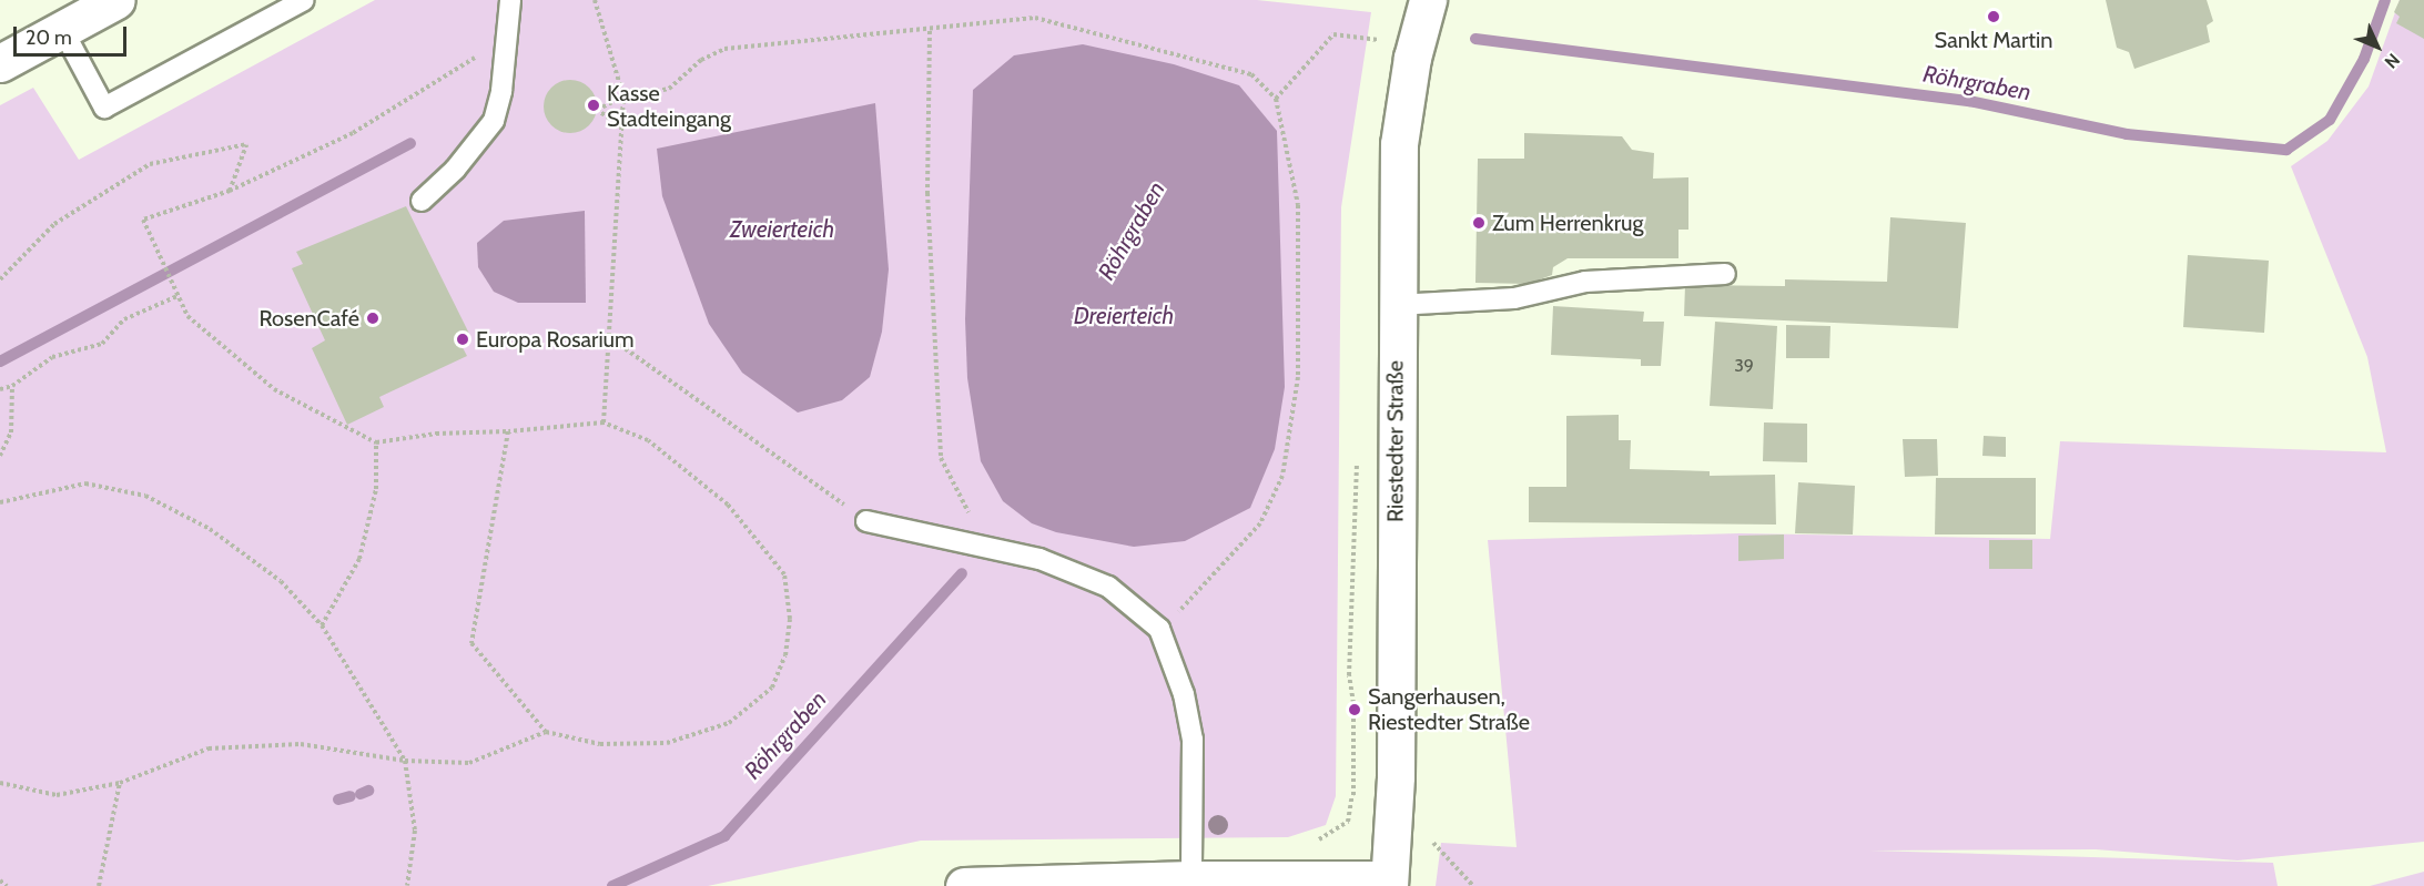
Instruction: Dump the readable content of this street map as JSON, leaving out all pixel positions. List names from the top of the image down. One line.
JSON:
{"streets":{"main road":["Riestedter Straße"]},"water":["Röhrgraben","Zweierteich","Dreierteich"],"places":["Sankt Martin","Kasse Stadteingang","Zum Herrenkrug","RosenCafé","Europa Rosarium","Sangerhausen, Riestedter Straße"],"house_numbers":["39"],"scale_bar":"20 m","north":"bottom right"}
